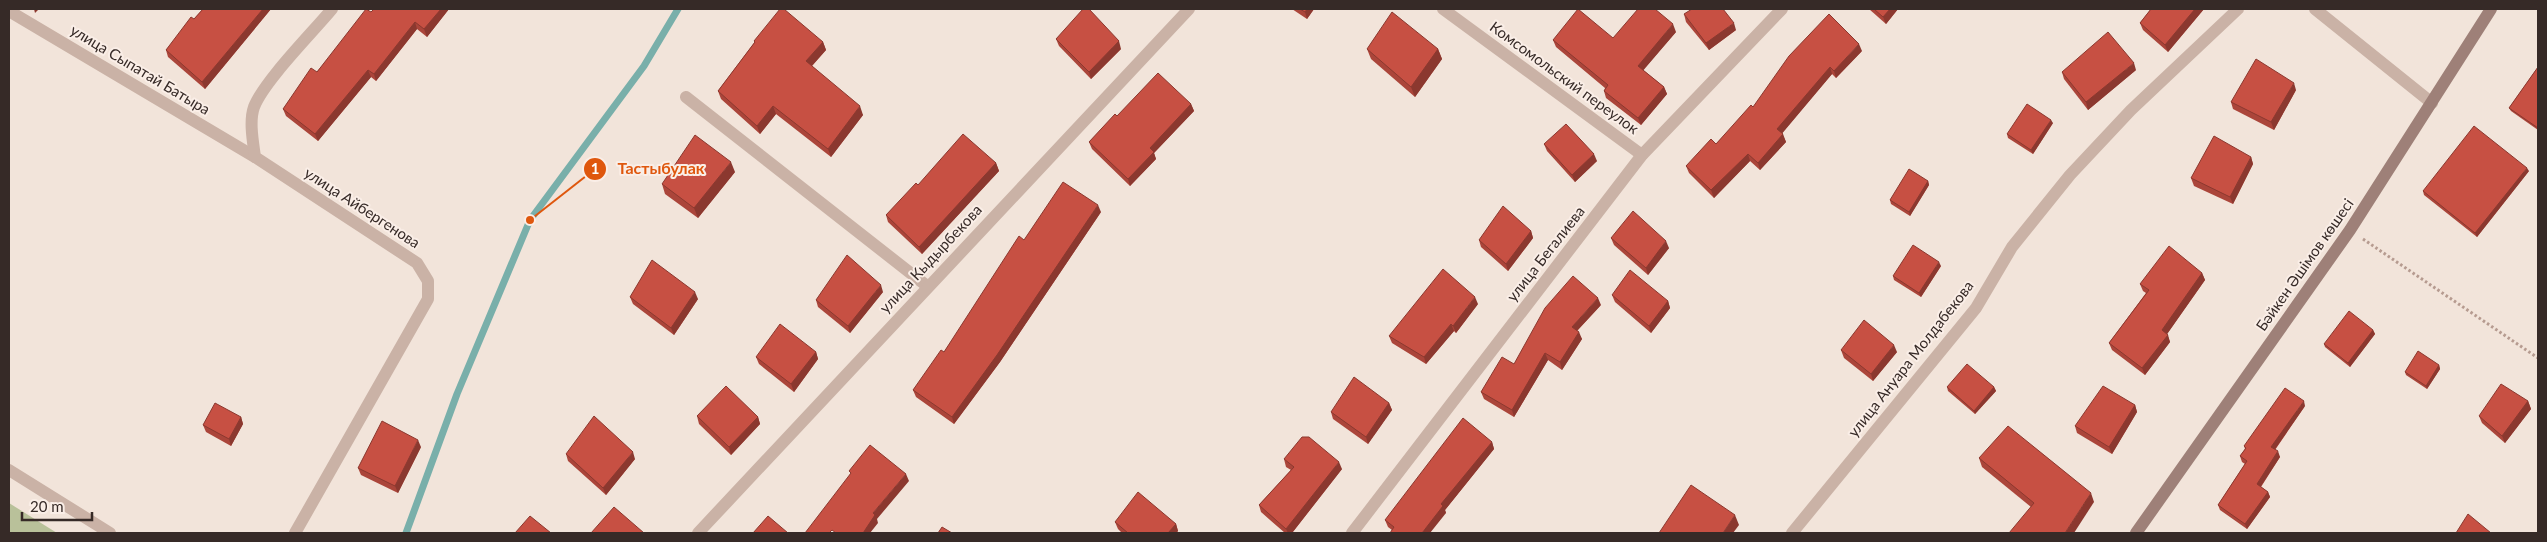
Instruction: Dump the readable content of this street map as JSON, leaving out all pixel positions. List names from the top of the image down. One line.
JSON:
{"streets":{"main road":["Бәйкен Әшімов көшесі"],"street":["улица Сыпатай Батыра","Комсомольский переулок","улица Айбергенова","улица Бегалиева","улица Кыдырбекова","улица Ануара Молдабекова"]},"crossings":[["улица Сыпатай Батыра","улица Айбергенова"],["Комсомольский переулок","улица Бегалиева"]],"places":["Тастыбулак"],"scale_bar":"20 m"}
